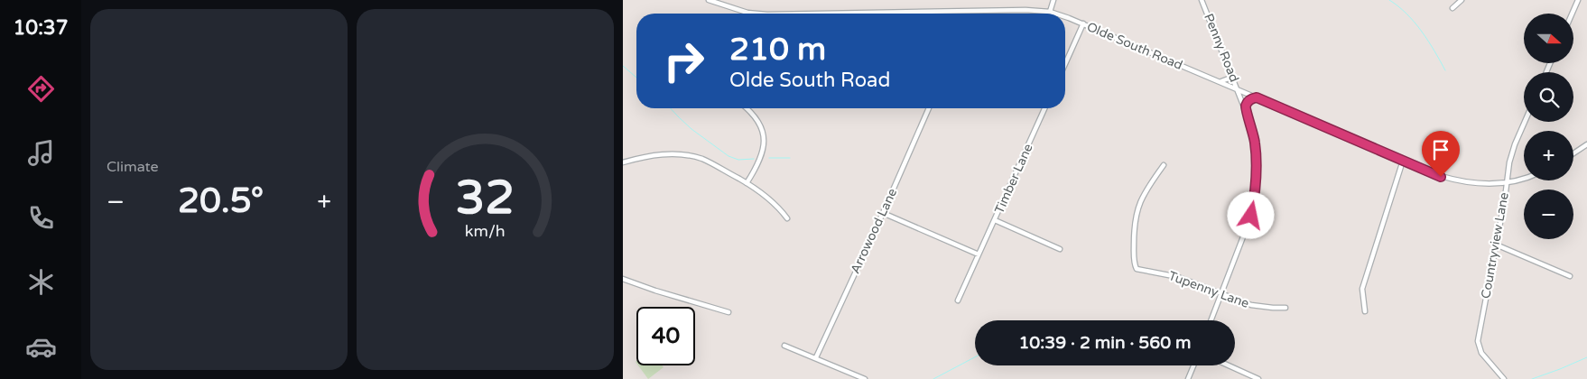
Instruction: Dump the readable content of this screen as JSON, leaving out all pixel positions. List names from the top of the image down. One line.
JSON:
{"streets":{"street":["Olde South Road","Penny Road","Timber Lane","Arrowood Lane","Countryview Lane","Tupenny Lane"]},"crossings":[["Olde South Road","Penny Road"],["Olde South Road","Countryview Lane"],["Penny Road","Tupenny Lane"]],"north":"right","page":{"tabs":"10:37","tile":"Climate","map_buttons":["+","−"],"turn":["210 m","Olde South Road"],"heat":["−","20.5°","+"],"limit":"40","trip":"10:39 · 2 min · 560 m","gauge":["32","km/h"]}}
